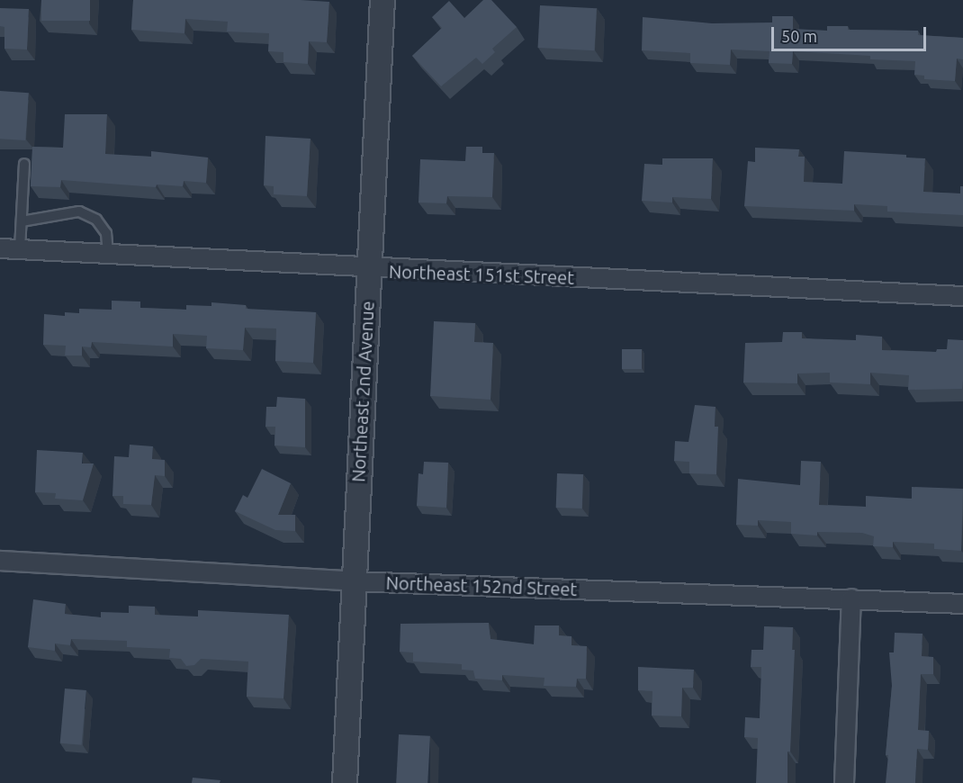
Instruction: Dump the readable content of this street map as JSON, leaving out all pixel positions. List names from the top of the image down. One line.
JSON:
{"streets":{"street":["Northeast 151st Street","Northeast 2nd Avenue","Northeast 152nd Street"]},"crossings":[["Northeast 151st Street","Northeast 2nd Avenue"],["Northeast 2nd Avenue","Northeast 152nd Street"]],"scale_bar":"50 m"}
